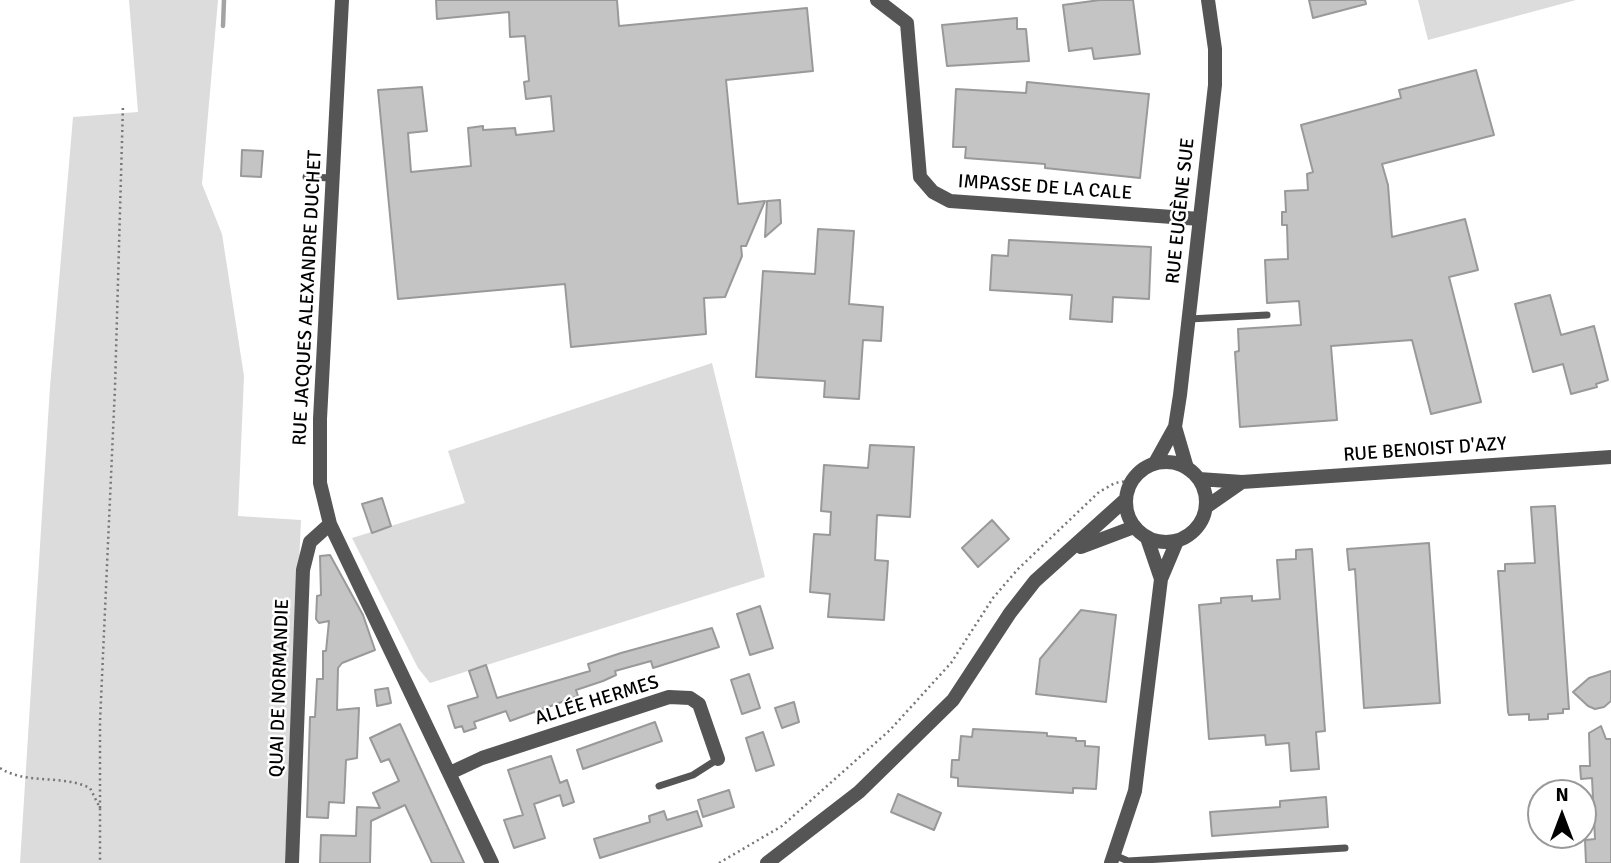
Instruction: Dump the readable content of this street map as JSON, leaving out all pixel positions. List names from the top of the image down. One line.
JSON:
{"streets":{"street":["IMPASSE DE LA CALE","RUE EUGÈNE SUE","RUE JACQUES ALEXANDRE DUCHET","RUE BENOIST D'AZY","QUAI DE NORMANDIE","ALLÉE HERMES"]},"crossings":[["IMPASSE DE LA CALE","RUE EUGÈNE SUE"],["RUE EUGÈNE SUE","RUE BENOIST D'AZY"],["RUE JACQUES ALEXANDRE DUCHET","QUAI DE NORMANDIE"],["RUE JACQUES ALEXANDRE DUCHET","ALLÉE HERMES"]],"north":"top"}
